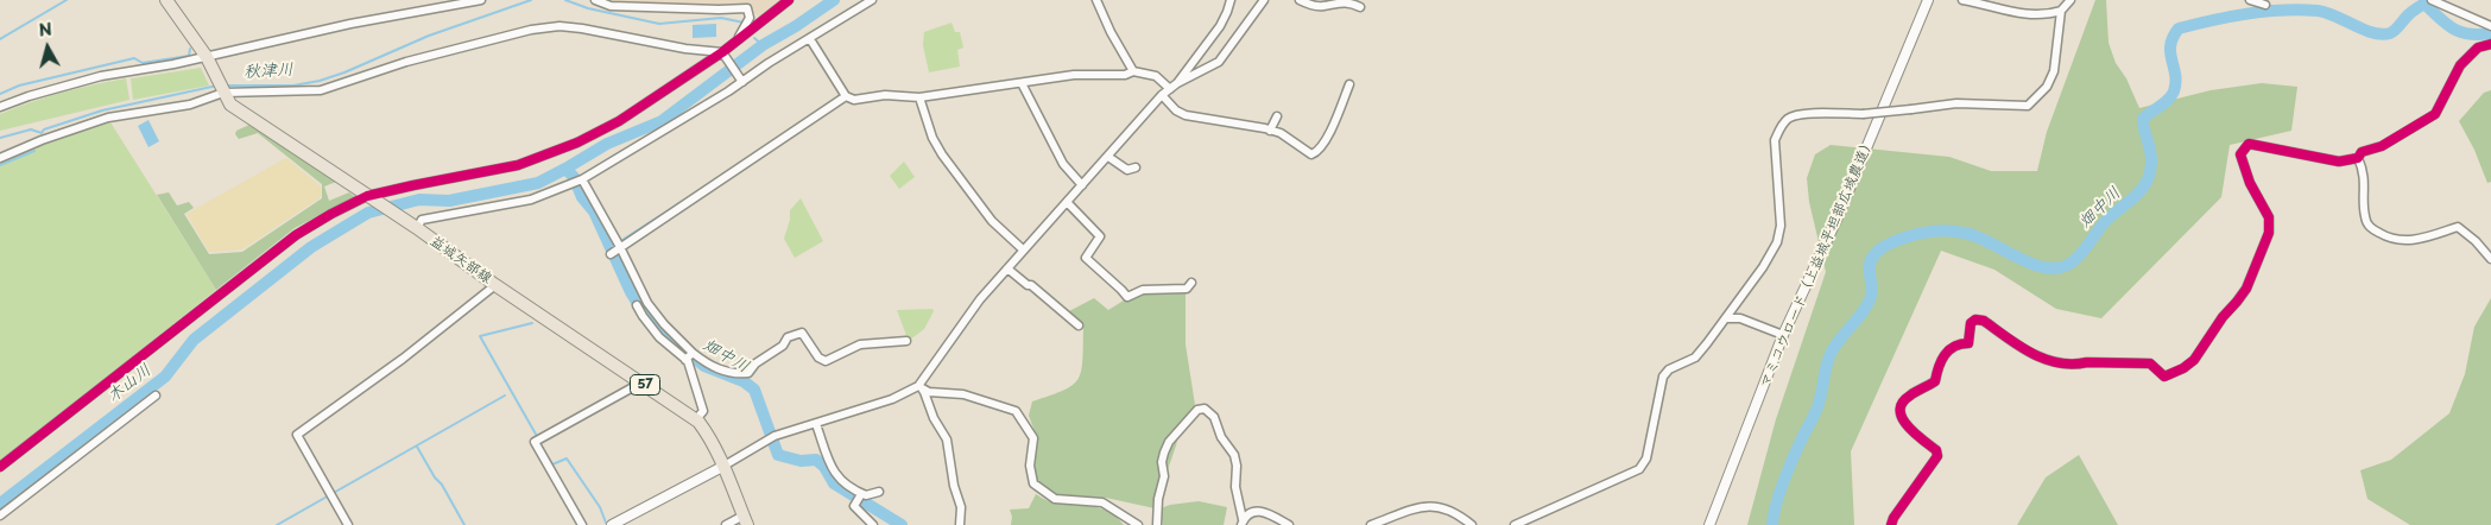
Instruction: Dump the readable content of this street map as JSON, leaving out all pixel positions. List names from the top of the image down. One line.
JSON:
{"streets":{"main road":["益城矢部線","57"],"street":["マミコウロード（上益城平坦部広域農道）"]},"water":["秋津川","畑中川","木山川"],"north":"top"}
